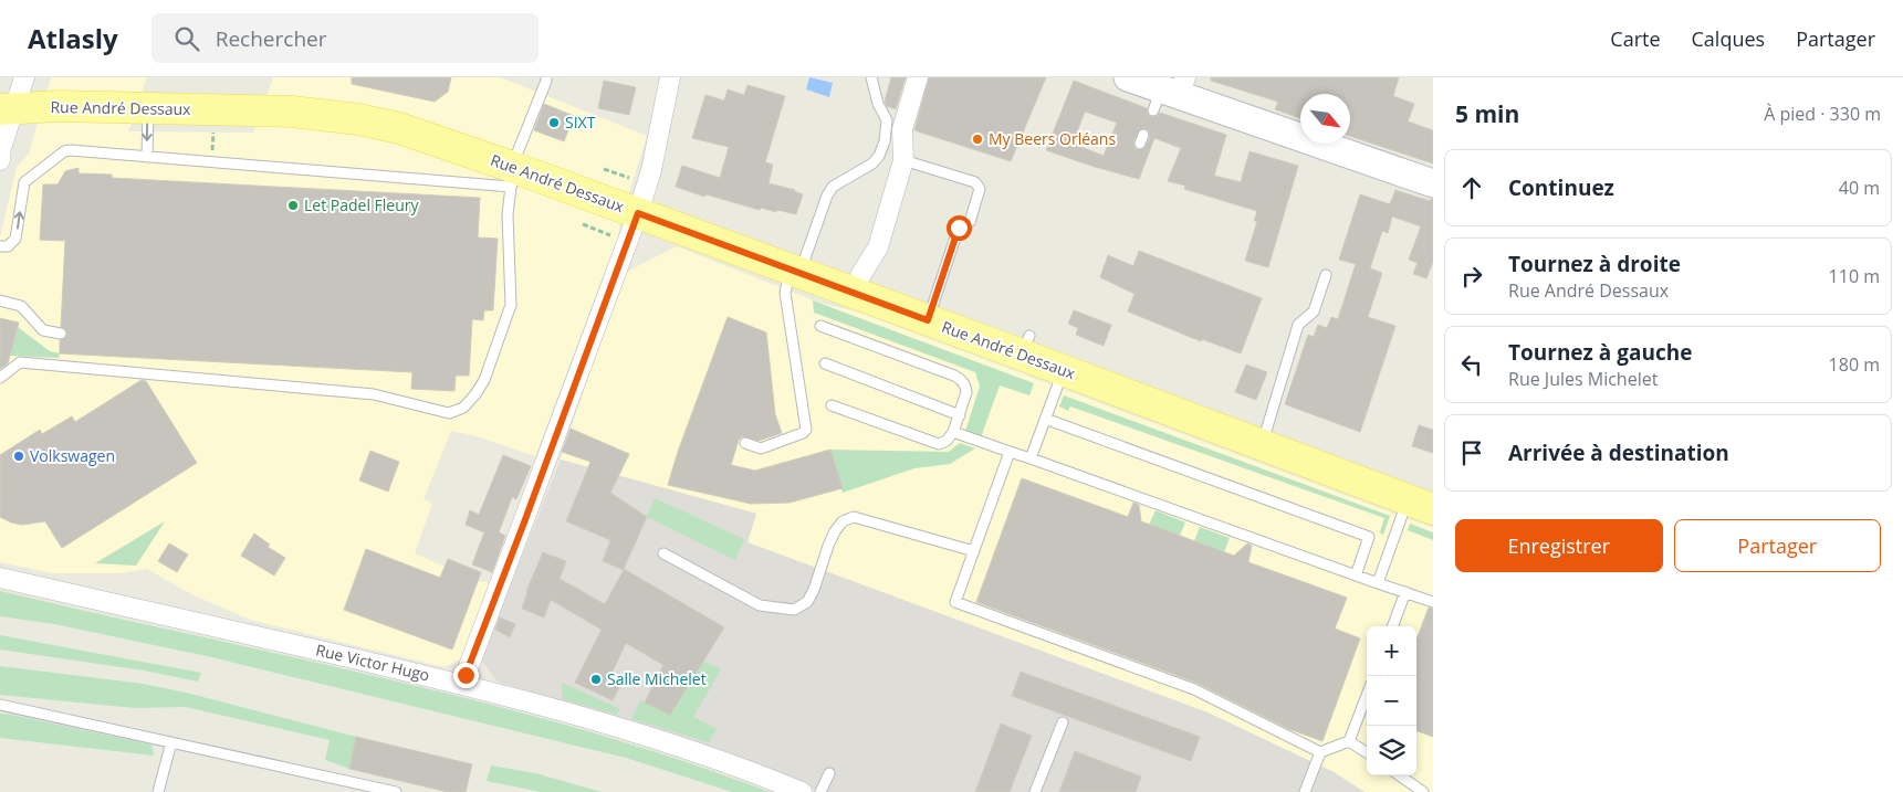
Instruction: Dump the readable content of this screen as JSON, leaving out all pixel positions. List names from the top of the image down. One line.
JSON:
{"streets":{"main road":["Rue André Dessaux"],"street":["Rue Victor Hugo"]},"places":["SIXT","My Beers Orléans","Let Padel Fleury","Volkswagen","Salle Michelet"],"north":"bottom right","page":{"header":"Atlasly","search":"Rechercher","nav":["Carte","Calques","Partager"],"heading":["5 min","À pied · 330 m"],"list":[["Continuez","40 m"],["Tournez à droite","Rue André Dessaux","110 m"],["Tournez à gauche","Rue Jules Michelet","180 m"],"Arrivée à destination"],"buttons":["Enregistrer","Partager"],"map_buttons":["+","−"]}}
